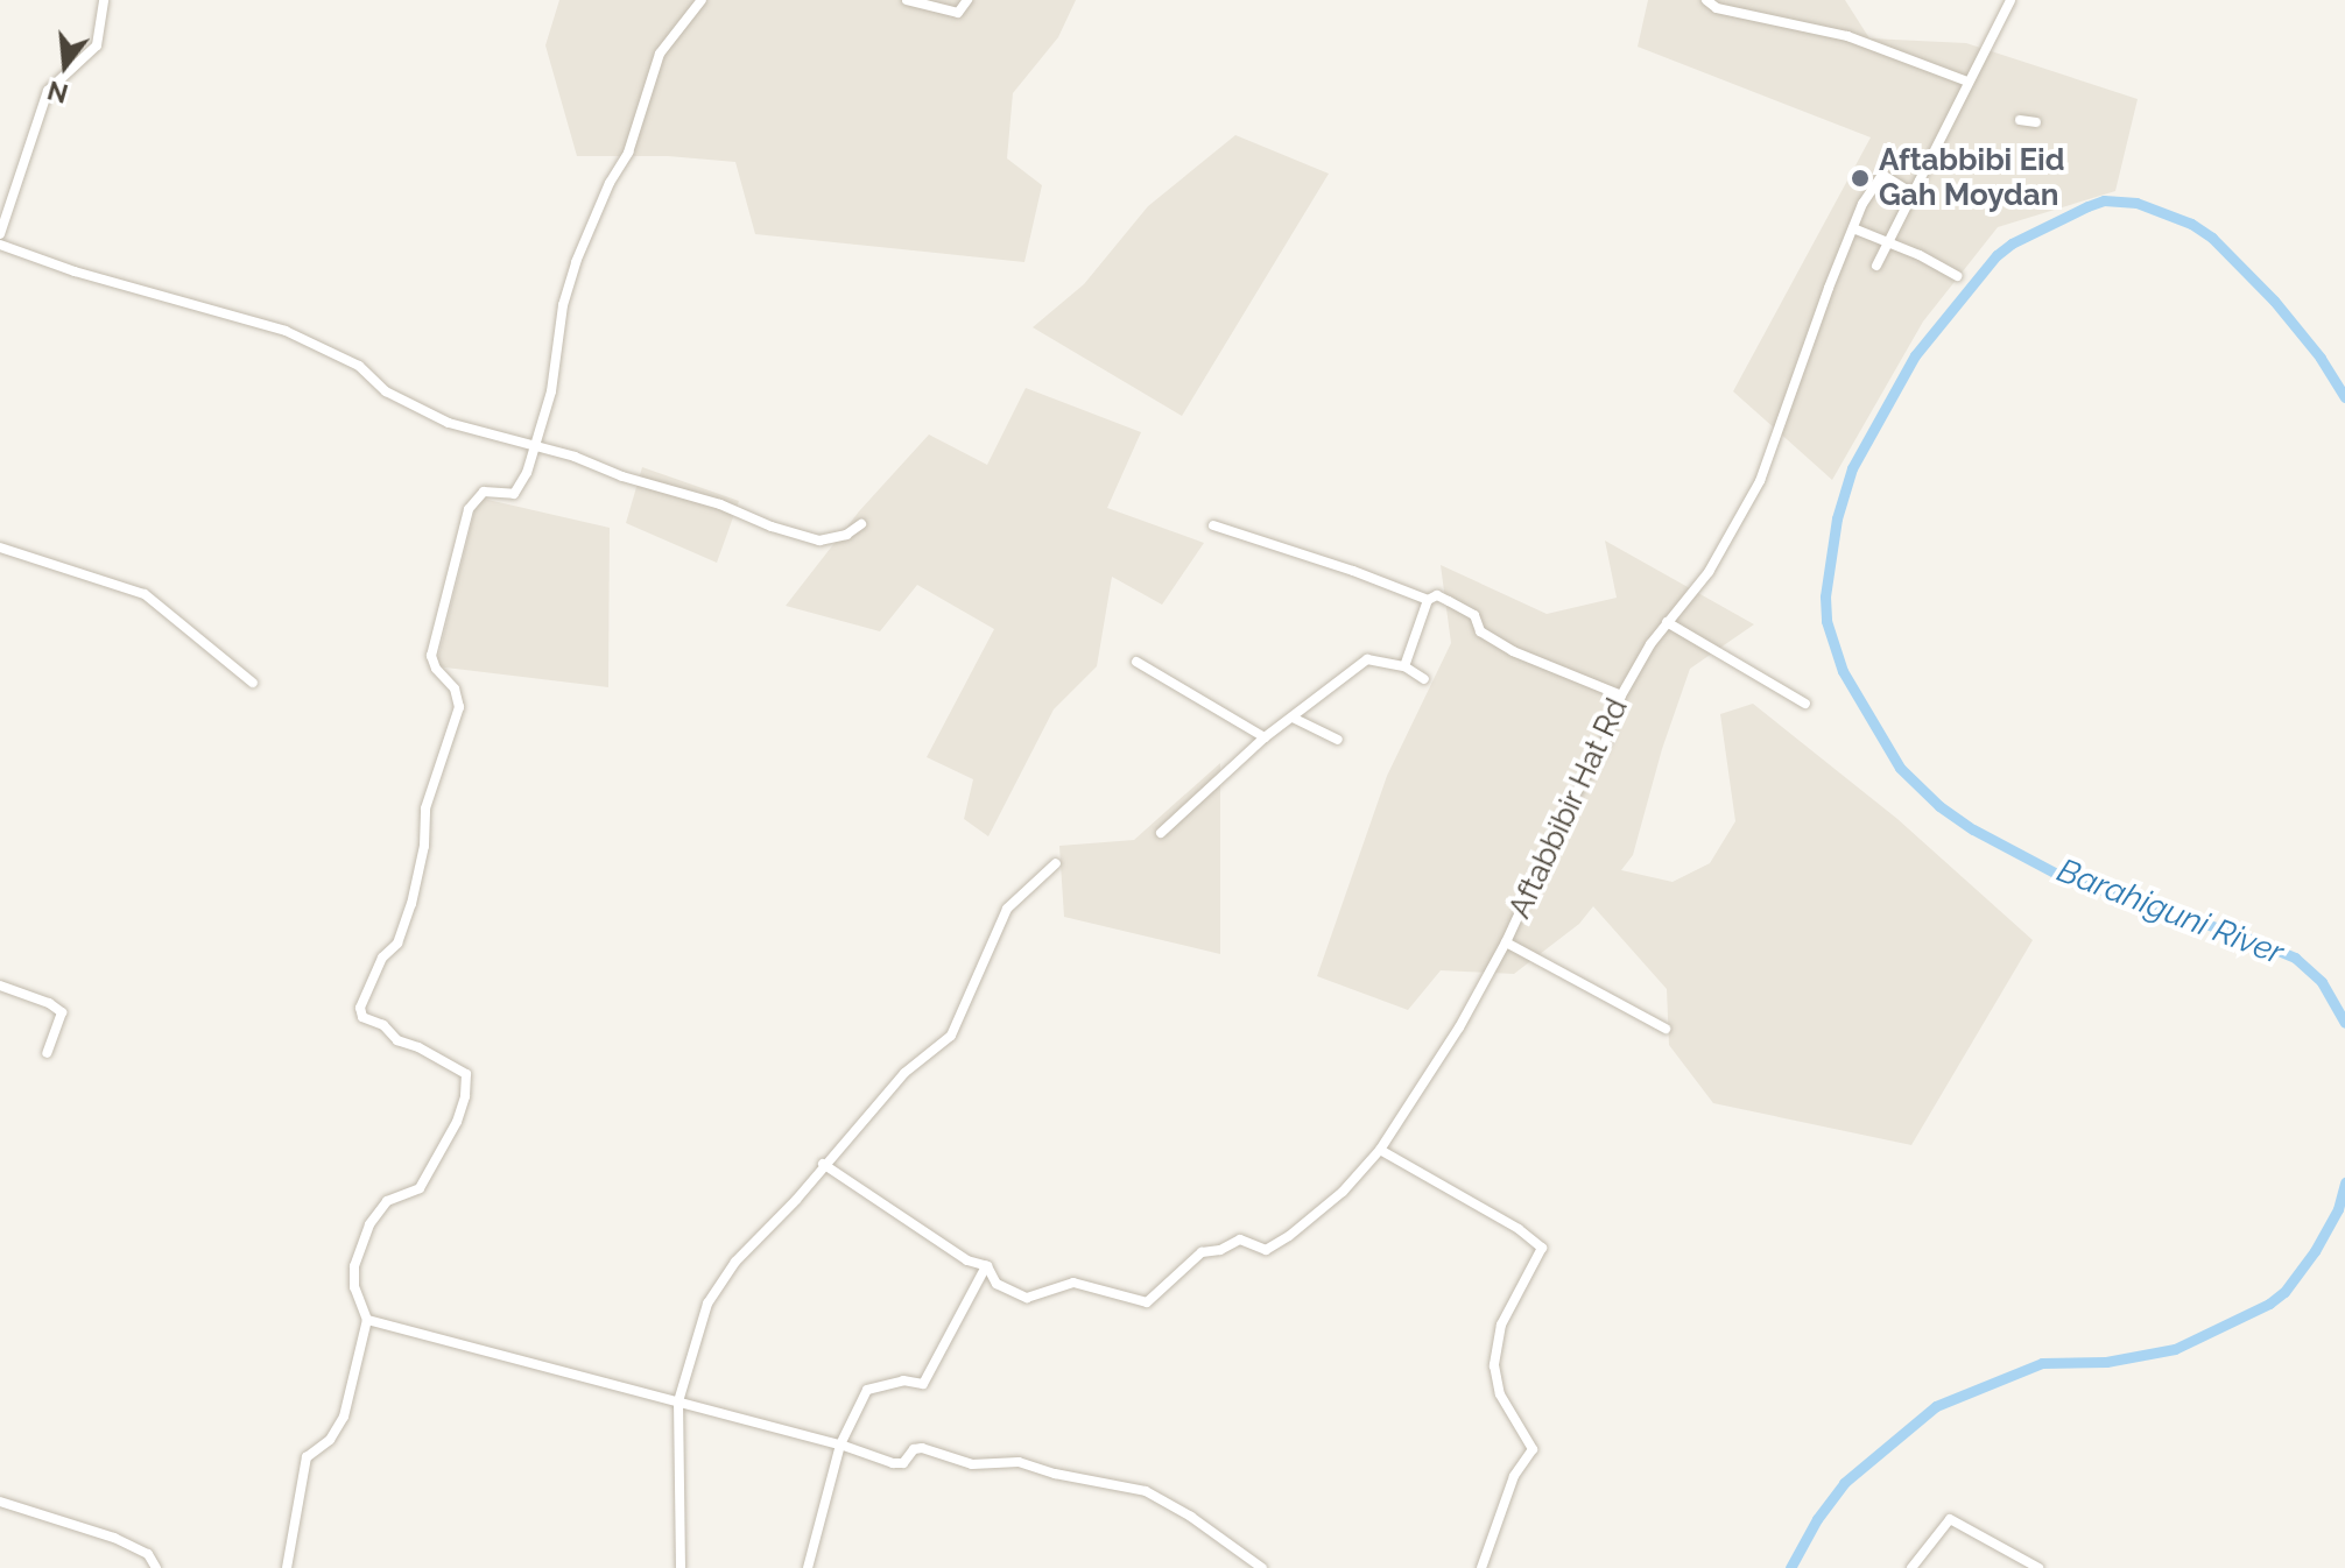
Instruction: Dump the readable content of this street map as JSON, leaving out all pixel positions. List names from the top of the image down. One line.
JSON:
{"streets":{"street":["Aftabbibir Hat Rd"]},"water":["Barahiguni River"],"places":["Aftabbibi Eid Gah Moydan"],"north":"bottom"}
